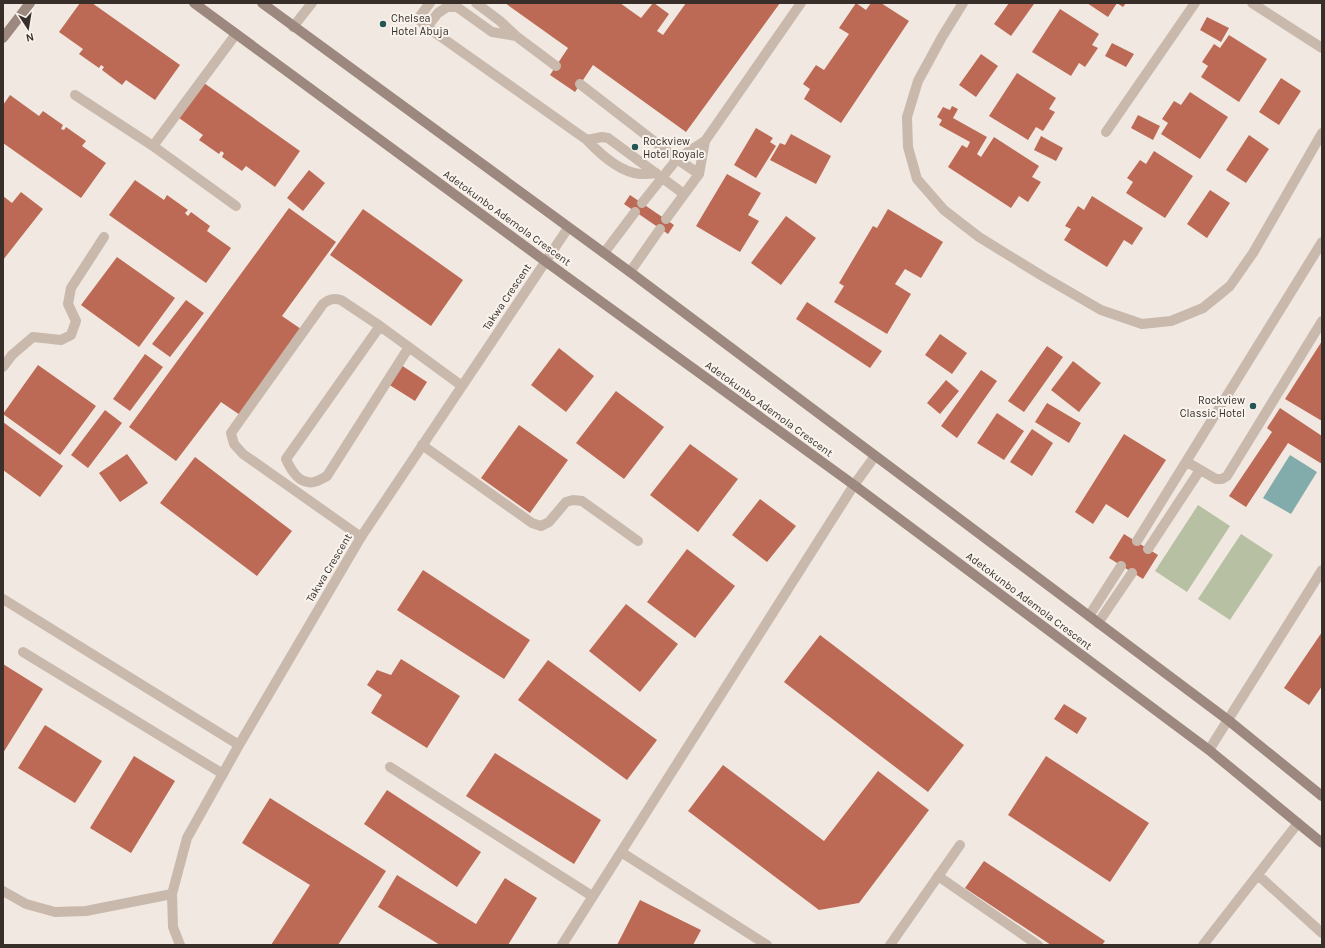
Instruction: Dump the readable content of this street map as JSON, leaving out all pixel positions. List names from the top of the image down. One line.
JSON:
{"streets":{"main road":["Adetokunbo Ademola Crescent"],"street":["Takwa Crescent"]},"crossings":[["Adetokunbo Ademola Crescent","Takwa Crescent"]],"places":["Chelsea Hotel Abuja","Rockview Hotel Royale","Rockview Classic Hotel"],"north":"bottom"}
